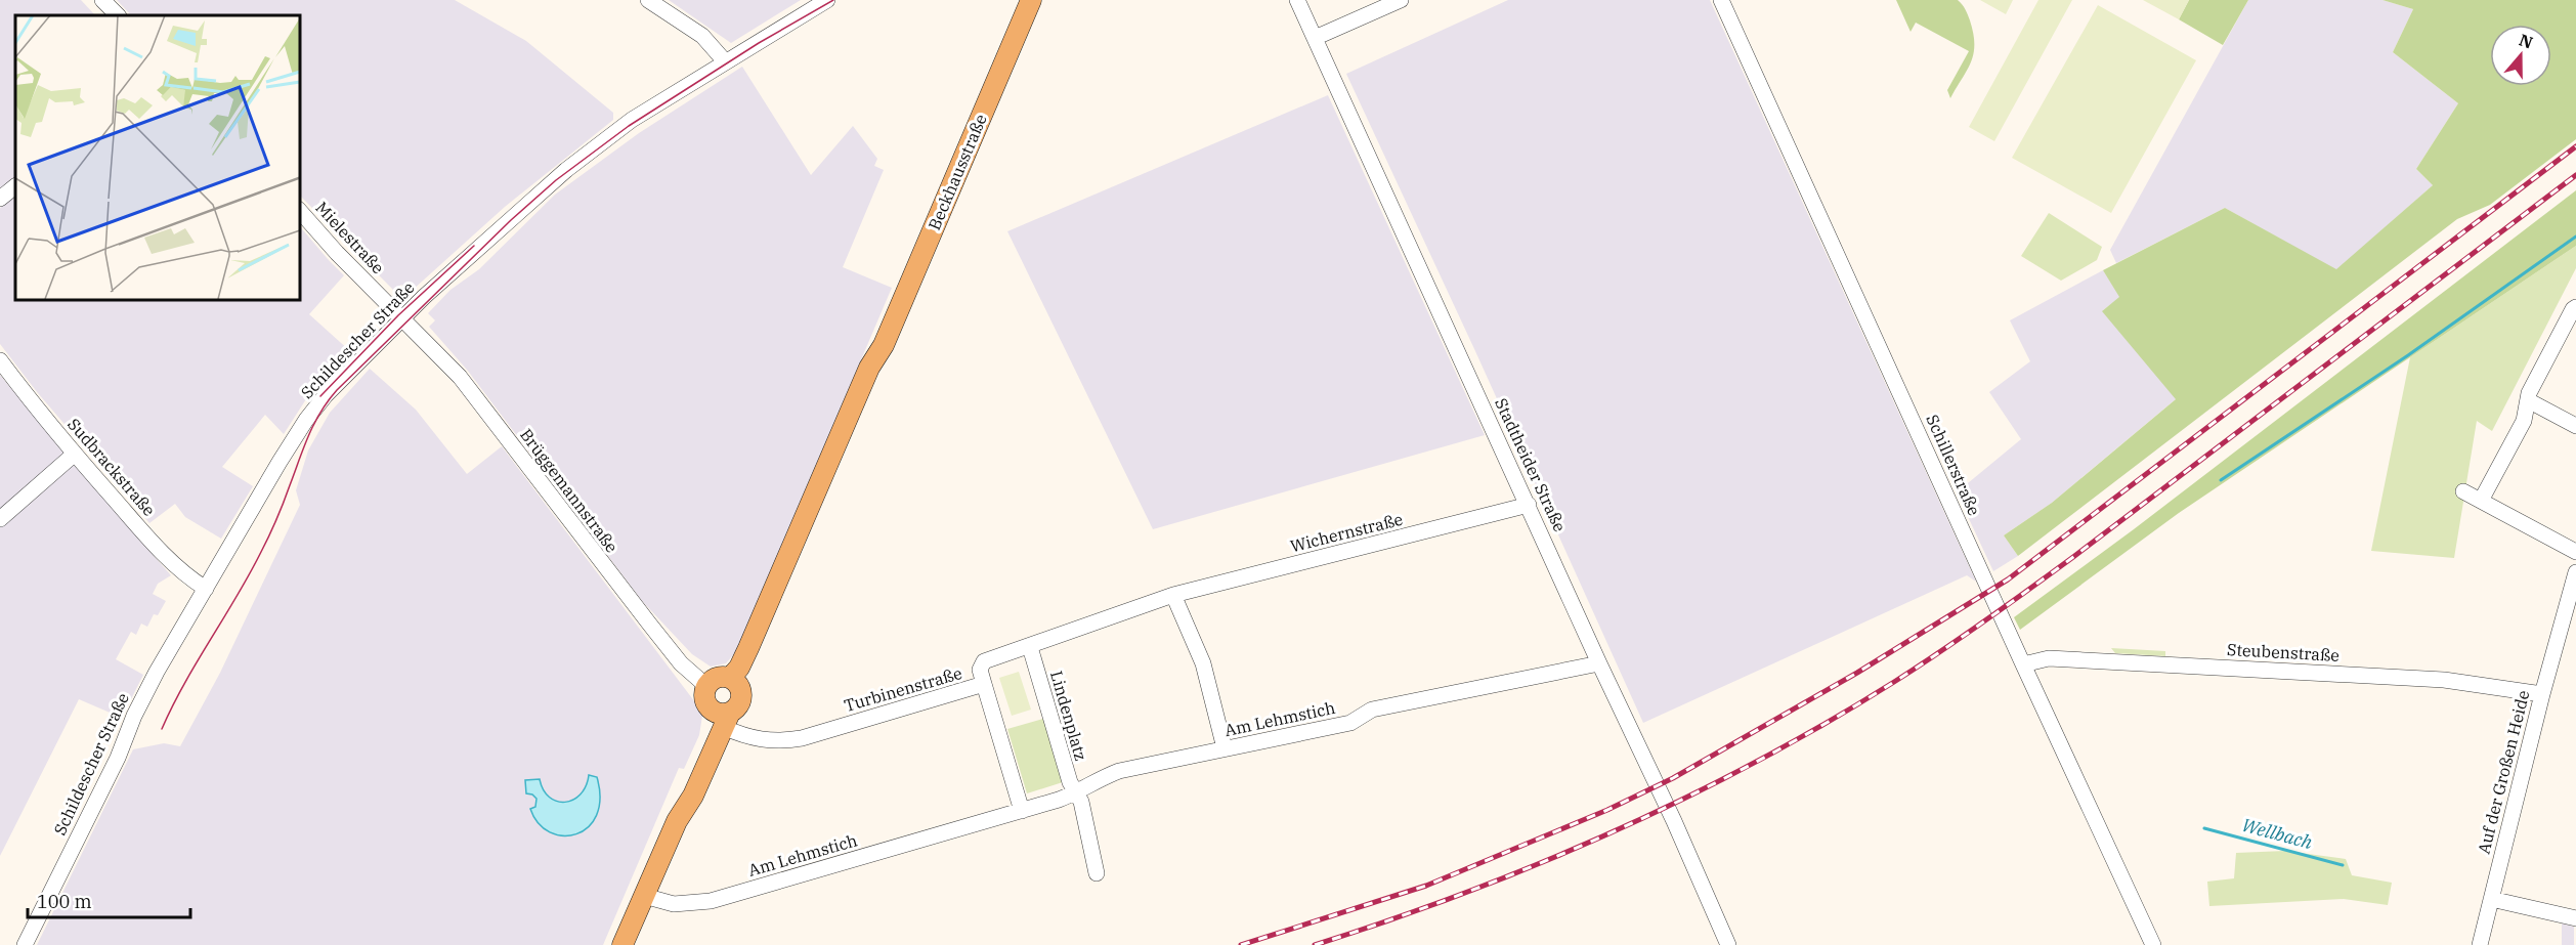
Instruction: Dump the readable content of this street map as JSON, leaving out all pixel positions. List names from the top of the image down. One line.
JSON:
{"streets":{"main road":["Beckhausstraße"],"street":["Mielestraße","Schildescher Straße","Stadtheider Straße","Schillerstraße","Sudbrackstraße","Brüggemannstraße","Wichernstraße","Steubenstraße","Turbinenstraße","Lindenplatz","Am Lehmstich","Auf der Großen Heide"]},"crossings":[["Beckhausstraße","Brüggemannstraße"],["Beckhausstraße","Turbinenstraße"],["Mielestraße","Schildescher Straße"],["Mielestraße","Brüggemannstraße"],["Schildescher Straße","Sudbrackstraße"],["Schildescher Straße","Brüggemannstraße"],["Stadtheider Straße","Wichernstraße"],["Stadtheider Straße","Am Lehmstich"],["Schillerstraße","Steubenstraße"],["Brüggemannstraße","Turbinenstraße"],["Wichernstraße","Turbinenstraße"],["Steubenstraße","Auf der Großen Heide"],["Turbinenstraße","Lindenplatz"],["Lindenplatz","Am Lehmstich"]],"water":["Wellbach"],"scale_bar":"100 m","north":"top"}
